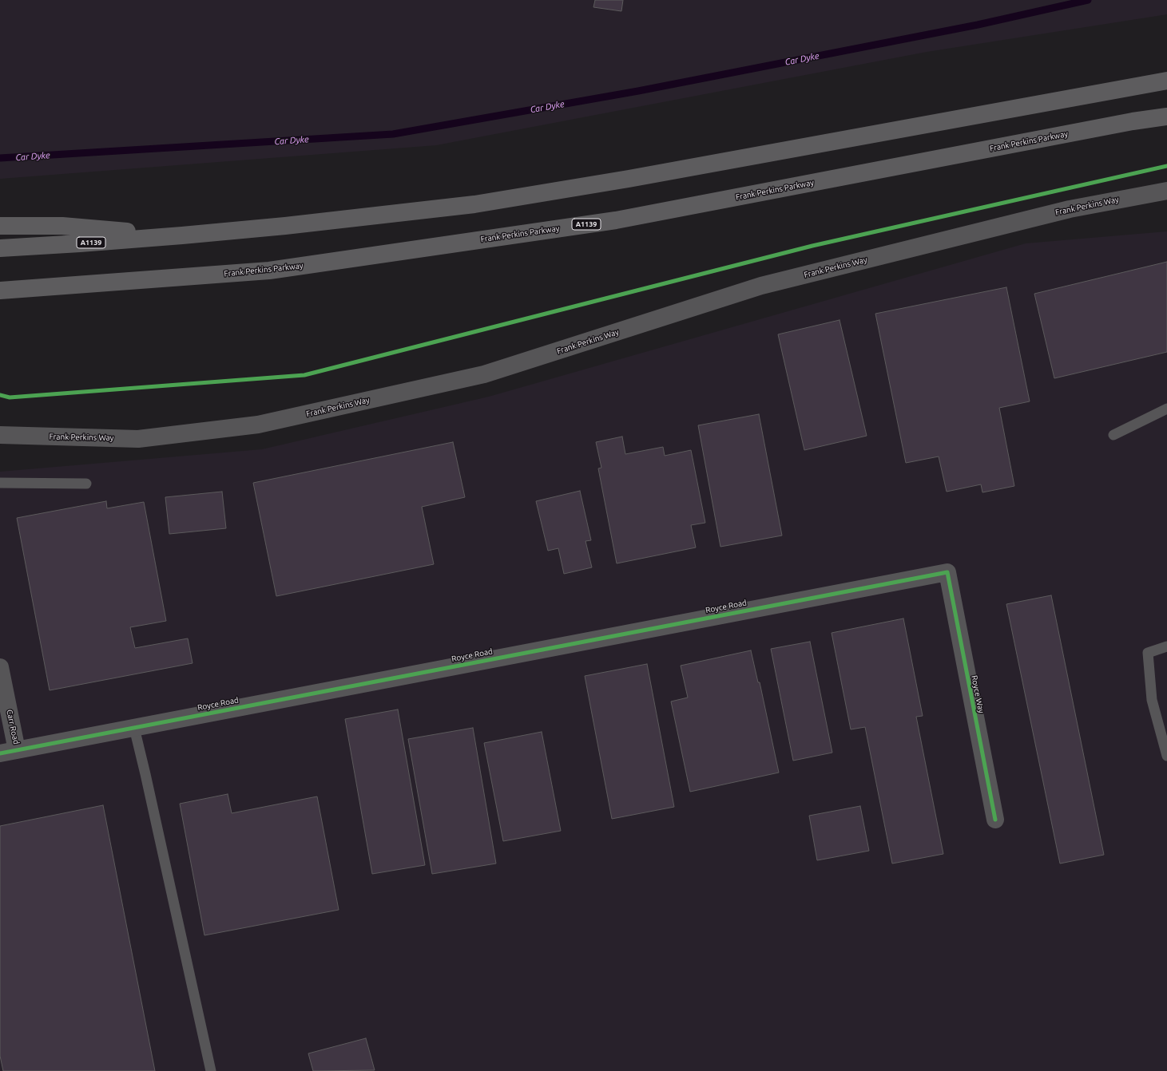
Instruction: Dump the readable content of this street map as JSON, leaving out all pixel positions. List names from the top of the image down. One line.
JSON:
{"streets":{"highway":["Frank Perkins Parkway","A1139"],"street":["Frank Perkins Way","Royce Road","Royce Way","Carr Road"]},"crossings":[["Royce Road","Royce Way"],["Royce Road","Carr Road"]],"water":["Car Dyke"]}
